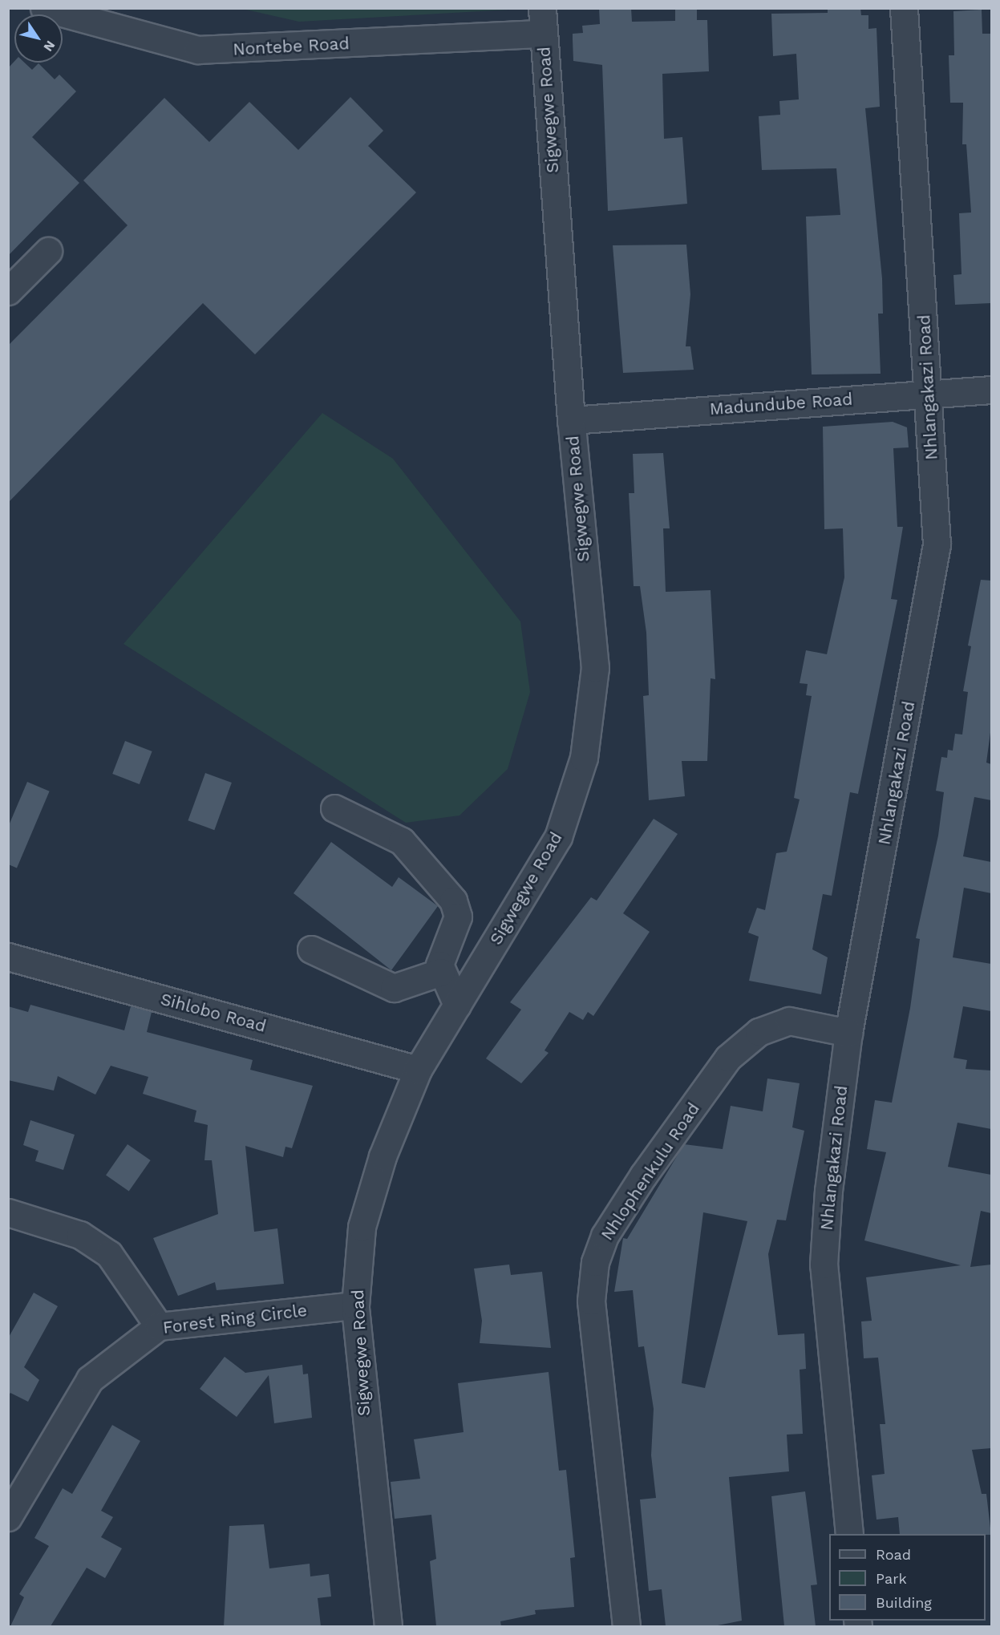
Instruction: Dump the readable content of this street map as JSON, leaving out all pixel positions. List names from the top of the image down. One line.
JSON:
{"streets":{"street":["Nontebe Road","Sigwegwe Road","Nhlangakazi Road","Madundube Road","Sihlobo Road","Nhlophenkulu Road","Forest Ring Circle"]},"crossings":[["Nontebe Road","Sigwegwe Road"],["Sigwegwe Road","Madundube Road"],["Sigwegwe Road","Sihlobo Road"],["Sigwegwe Road","Forest Ring Circle"],["Nhlangakazi Road","Madundube Road"],["Nhlangakazi Road","Nhlophenkulu Road"]],"legend":["Road","Park","Building"],"north":"bottom right"}
